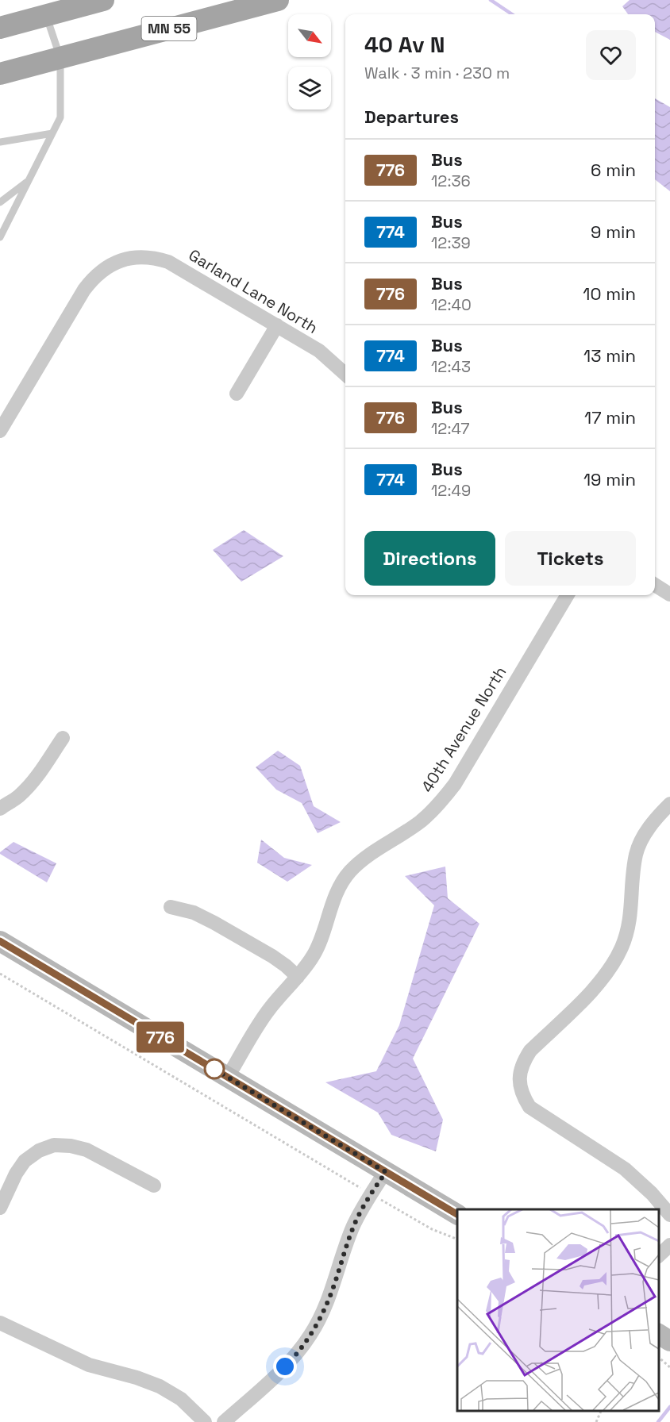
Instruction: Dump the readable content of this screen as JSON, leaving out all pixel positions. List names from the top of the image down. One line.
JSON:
{"streets":{"main road":["MN 55"],"street":["Garland Lane North","40th Avenue North"]},"lines":["bus line 776"],"north":"bottom right","page":{"on_map":"776","heading":[["40 Av N","Walk · 3 min · 230 m"],"Departures"],"list":[{"mark":"776","name":"Bus","note":"12:36","value":"6 min"},{"mark":"774","name":"Bus","note":"12:39","value":"9 min"},{"mark":"776","name":"Bus","note":"12:40","value":"10 min"},{"mark":"774","name":"Bus","note":"12:43","value":"13 min"},{"mark":"776","name":"Bus","note":"12:47","value":"17 min"},{"mark":"774","name":"Bus","note":"12:49","value":"19 min"}],"buttons":["Directions","Tickets"]}}
